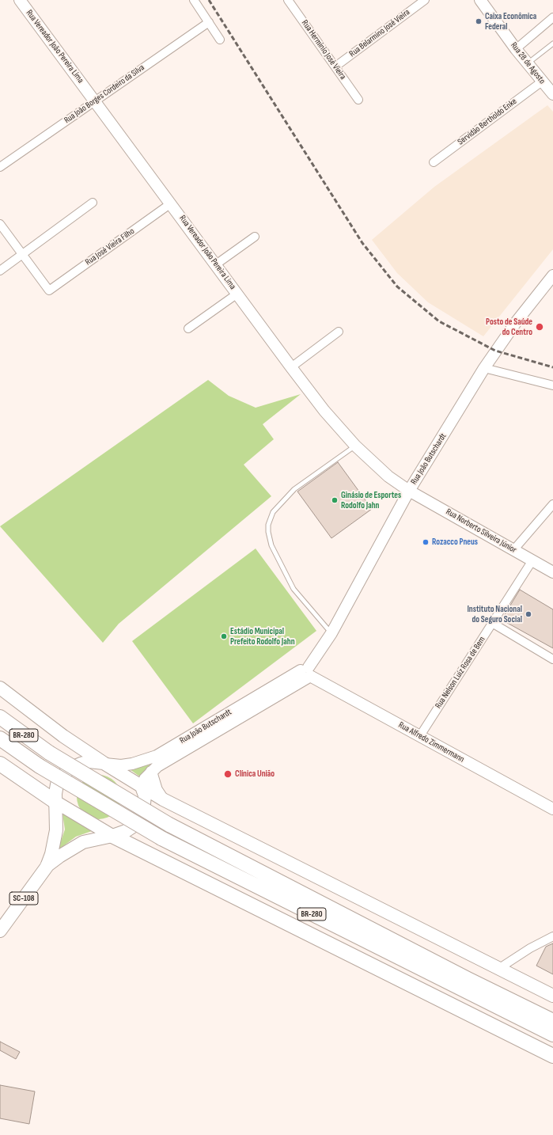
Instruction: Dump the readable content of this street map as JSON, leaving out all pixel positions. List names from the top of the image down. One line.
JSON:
{"streets":{"highway":["BR-280"],"main road":["Rua Vereador João Pereira Lima","Rua 28 de Agosto","Rua João Butschardt","Rua Norberto Silveira Júnior","Rua Alfredo Zimmermann","SC-108"],"street":["Rua Belarmino José Vieira","Rua Hermínio José Vieira","Rua João Borges Cordeiro da Silva","Servidão Bertholdo Enke","Rua José Vieira Filho","Rua Nelson Luiz Rosa de Bem"]},"crossings":[["Rua Belarmino José Vieira","Rua Hermínio José Vieira"],["Rua Vereador João Pereira Lima","Rua João Borges Cordeiro da Silva"],["Rua Vereador João Pereira Lima","Rua José Vieira Filho"],["Rua Vereador João Pereira Lima","Rua João Butschardt"],["Rua Vereador João Pereira Lima","Rua Norberto Silveira Júnior"],["Rua 28 de Agosto","Servidão Bertholdo Enke"],["Rua João Butschardt","Rua Norberto Silveira Júnior"],["Rua João Butschardt","Rua Alfredo Zimmermann"],["Rua João Butschardt","SC-108"],["Rua Norberto Silveira Júnior","Rua Nelson Luiz Rosa de Bem"],["Rua Nelson Luiz Rosa de Bem","Rua Alfredo Zimmermann"]],"places":["Caixa Econômica Federal","Posto de Saúde do Centro","Ginásio de Esportes Rodolfo Jahn","Rozacco Pneus","Instituto Nacional do Seguro Social","Estádio Municipal Prefeito Rodolfo Jahn","Clínica União"]}
